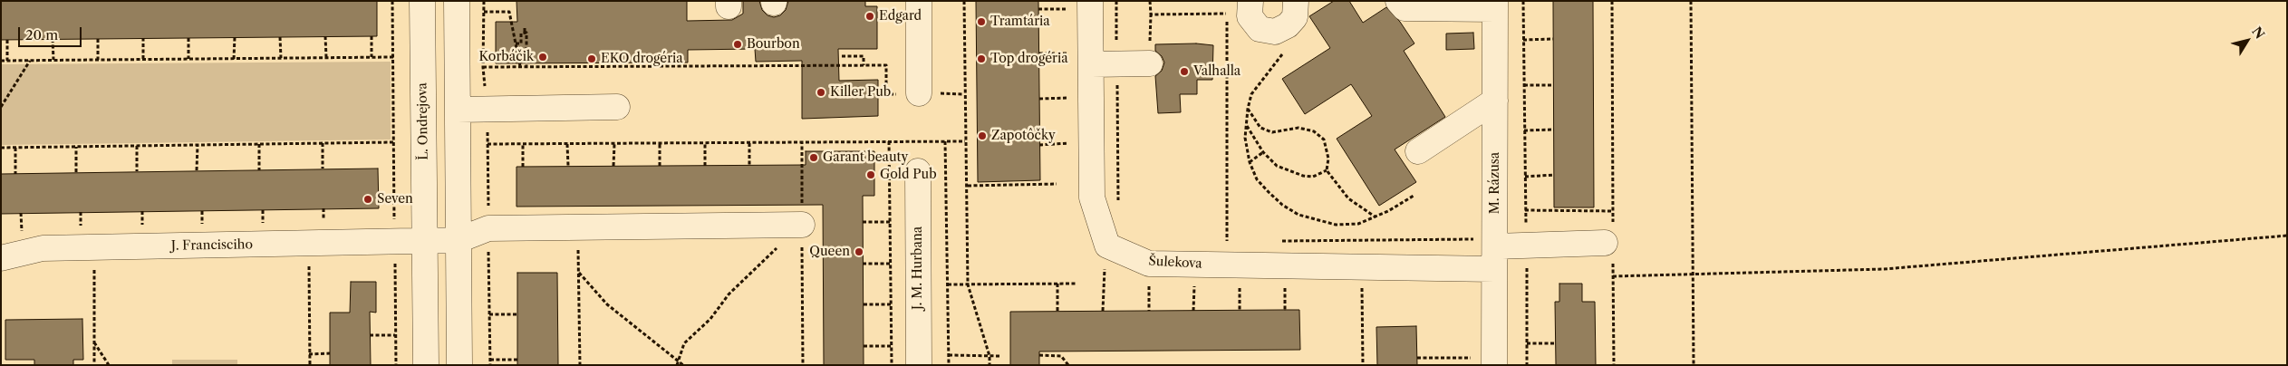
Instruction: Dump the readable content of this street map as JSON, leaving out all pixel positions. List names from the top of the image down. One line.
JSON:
{"streets":{"street":["Ľ. Ondrejova","M. Rázusa","J. Francisciho","Šulekova","J. M. Hurbana"]},"crossings":[["Ľ. Ondrejova","J. Francisciho"],["M. Rázusa","Šulekova"]],"places":["Edgard","Tramtária","Bourbon","Korbáčik","EKO drogéria","Top drogéria","Valhalla","Killer Pub","Zapotôčky","Garant beauty","Gold Pub","Seven","Queen"],"scale_bar":"20 m","north":"top right"}
